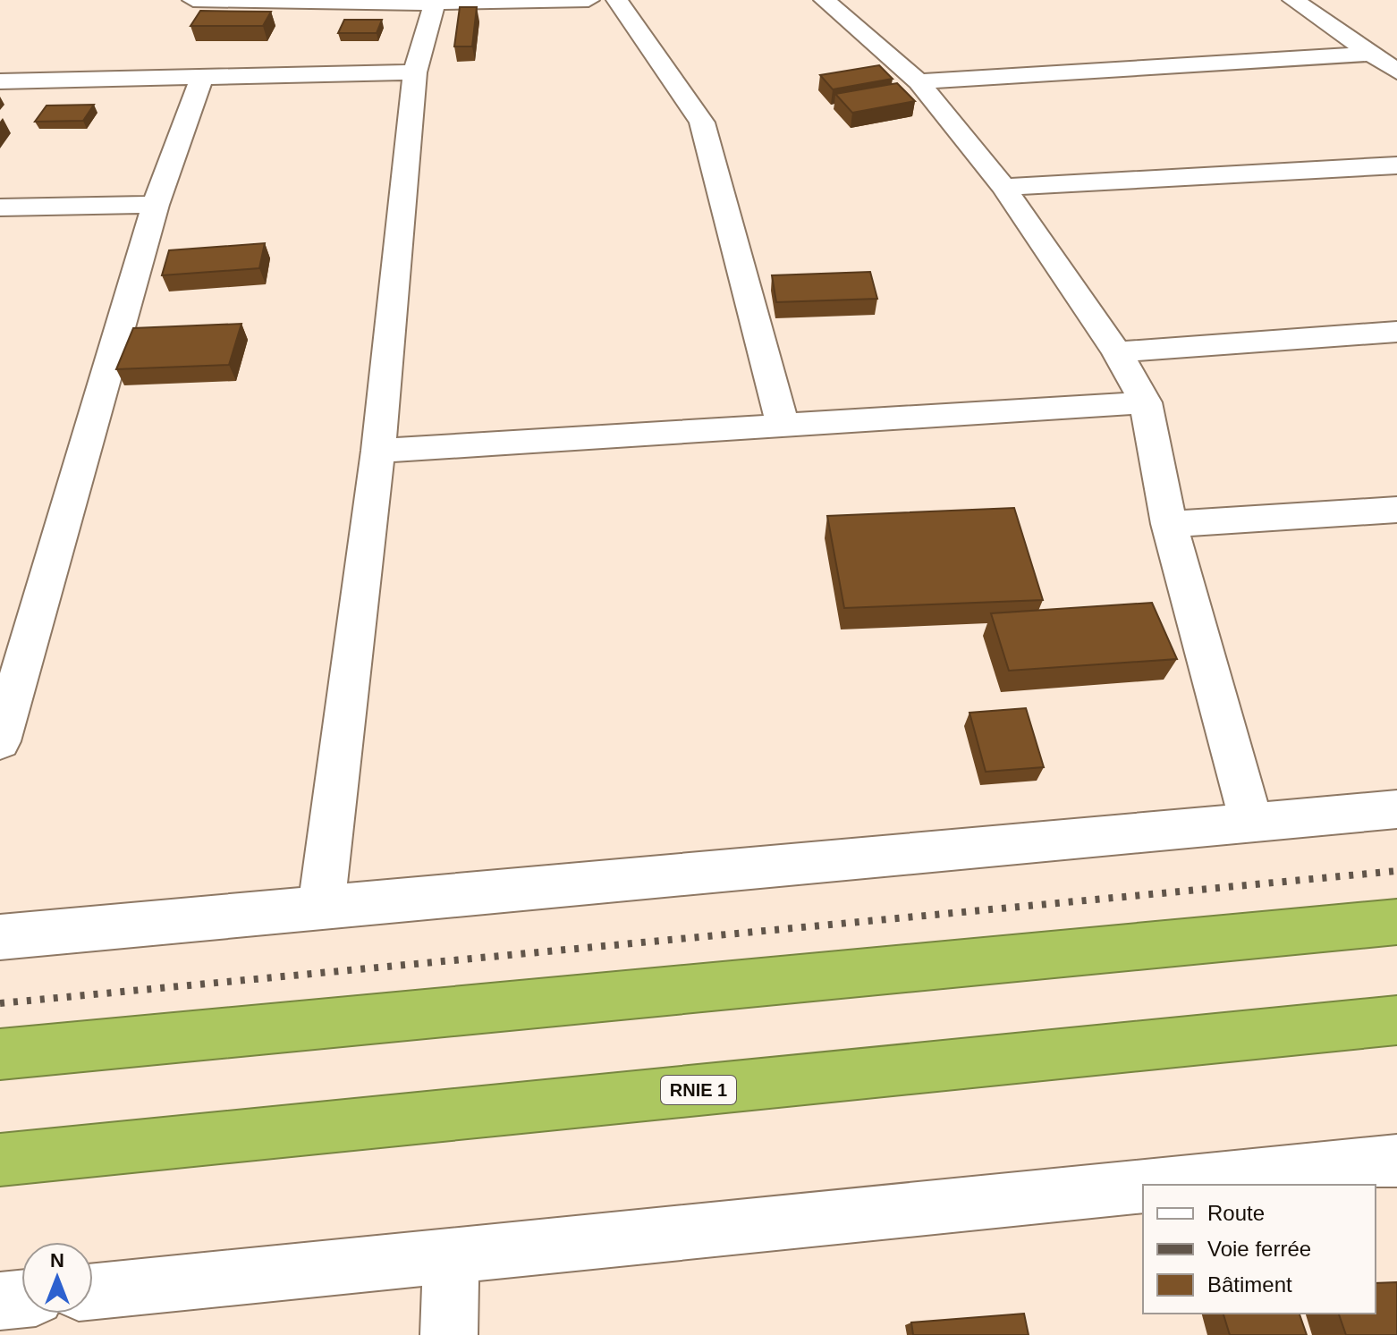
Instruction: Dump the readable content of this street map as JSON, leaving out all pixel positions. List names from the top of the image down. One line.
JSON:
{"streets":{"highway":["RNIE 1"]},"legend":["Route","Voie ferrée","Bâtiment"],"north":"top"}
